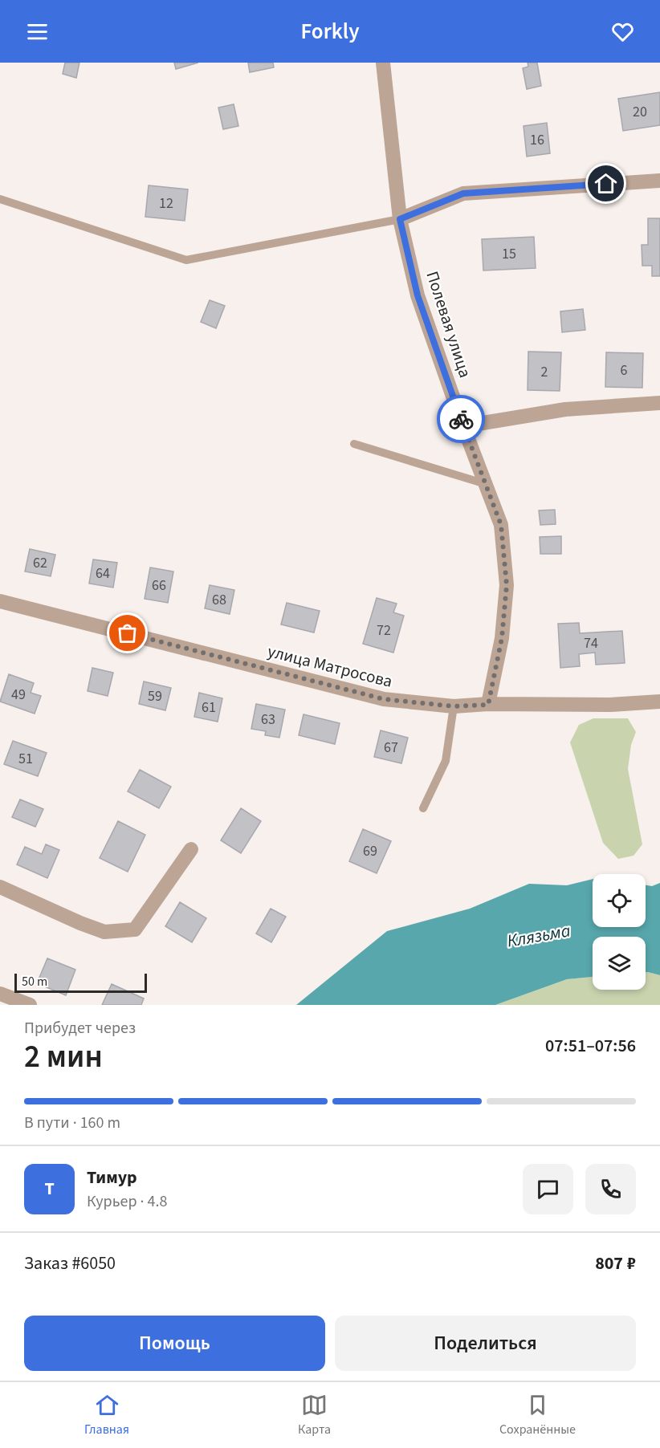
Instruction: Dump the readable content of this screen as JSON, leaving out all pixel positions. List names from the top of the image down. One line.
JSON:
{"streets":{"street":["Полевая улица","улица Матросова"]},"crossings":[["Полевая улица","улица Матросова"]],"water":["Клязьма"],"house_numbers":["20","16","12","15","6","2","62","64","66","68","72","74","49","59","61","63","67","51","69"],"scale_bar":"50 m","page":{"header":"Forkly","scale":"50 m","heading":["2 мин","Прибудет через","07:51–07:56"],"panel":["Тимур","Курьер · 4.8","Заказ #6050","807 ₽"],"bar":"В пути · 160 m","round":"Т","buttons":["Помощь","Поделиться"],"tabs":["Главная","Карта","Сохранённые"]}}
